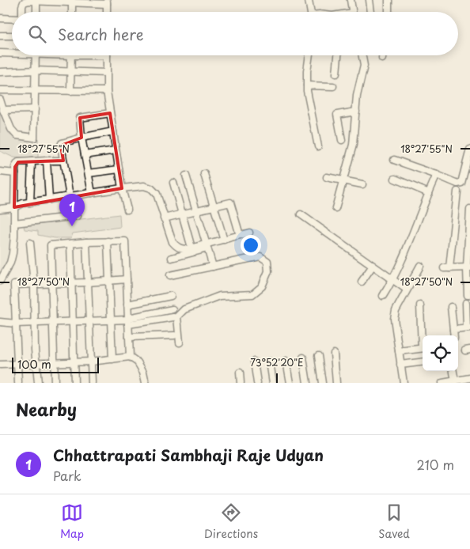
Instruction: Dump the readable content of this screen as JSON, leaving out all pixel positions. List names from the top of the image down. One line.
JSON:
{"scale_bar":"100 m","page":{"search":"Search here","pins":"1","scale":"100 m","heading":"Nearby","list":[{"mark":"1","name":"Chhattrapati Sambhaji Raje Udyan","note":"Park","value":"210 m"}],"nav":["Map","Directions","Saved"]},"coordinates":["18°27'55\"N","18°27'50\"N","73°52'20\"E"]}
